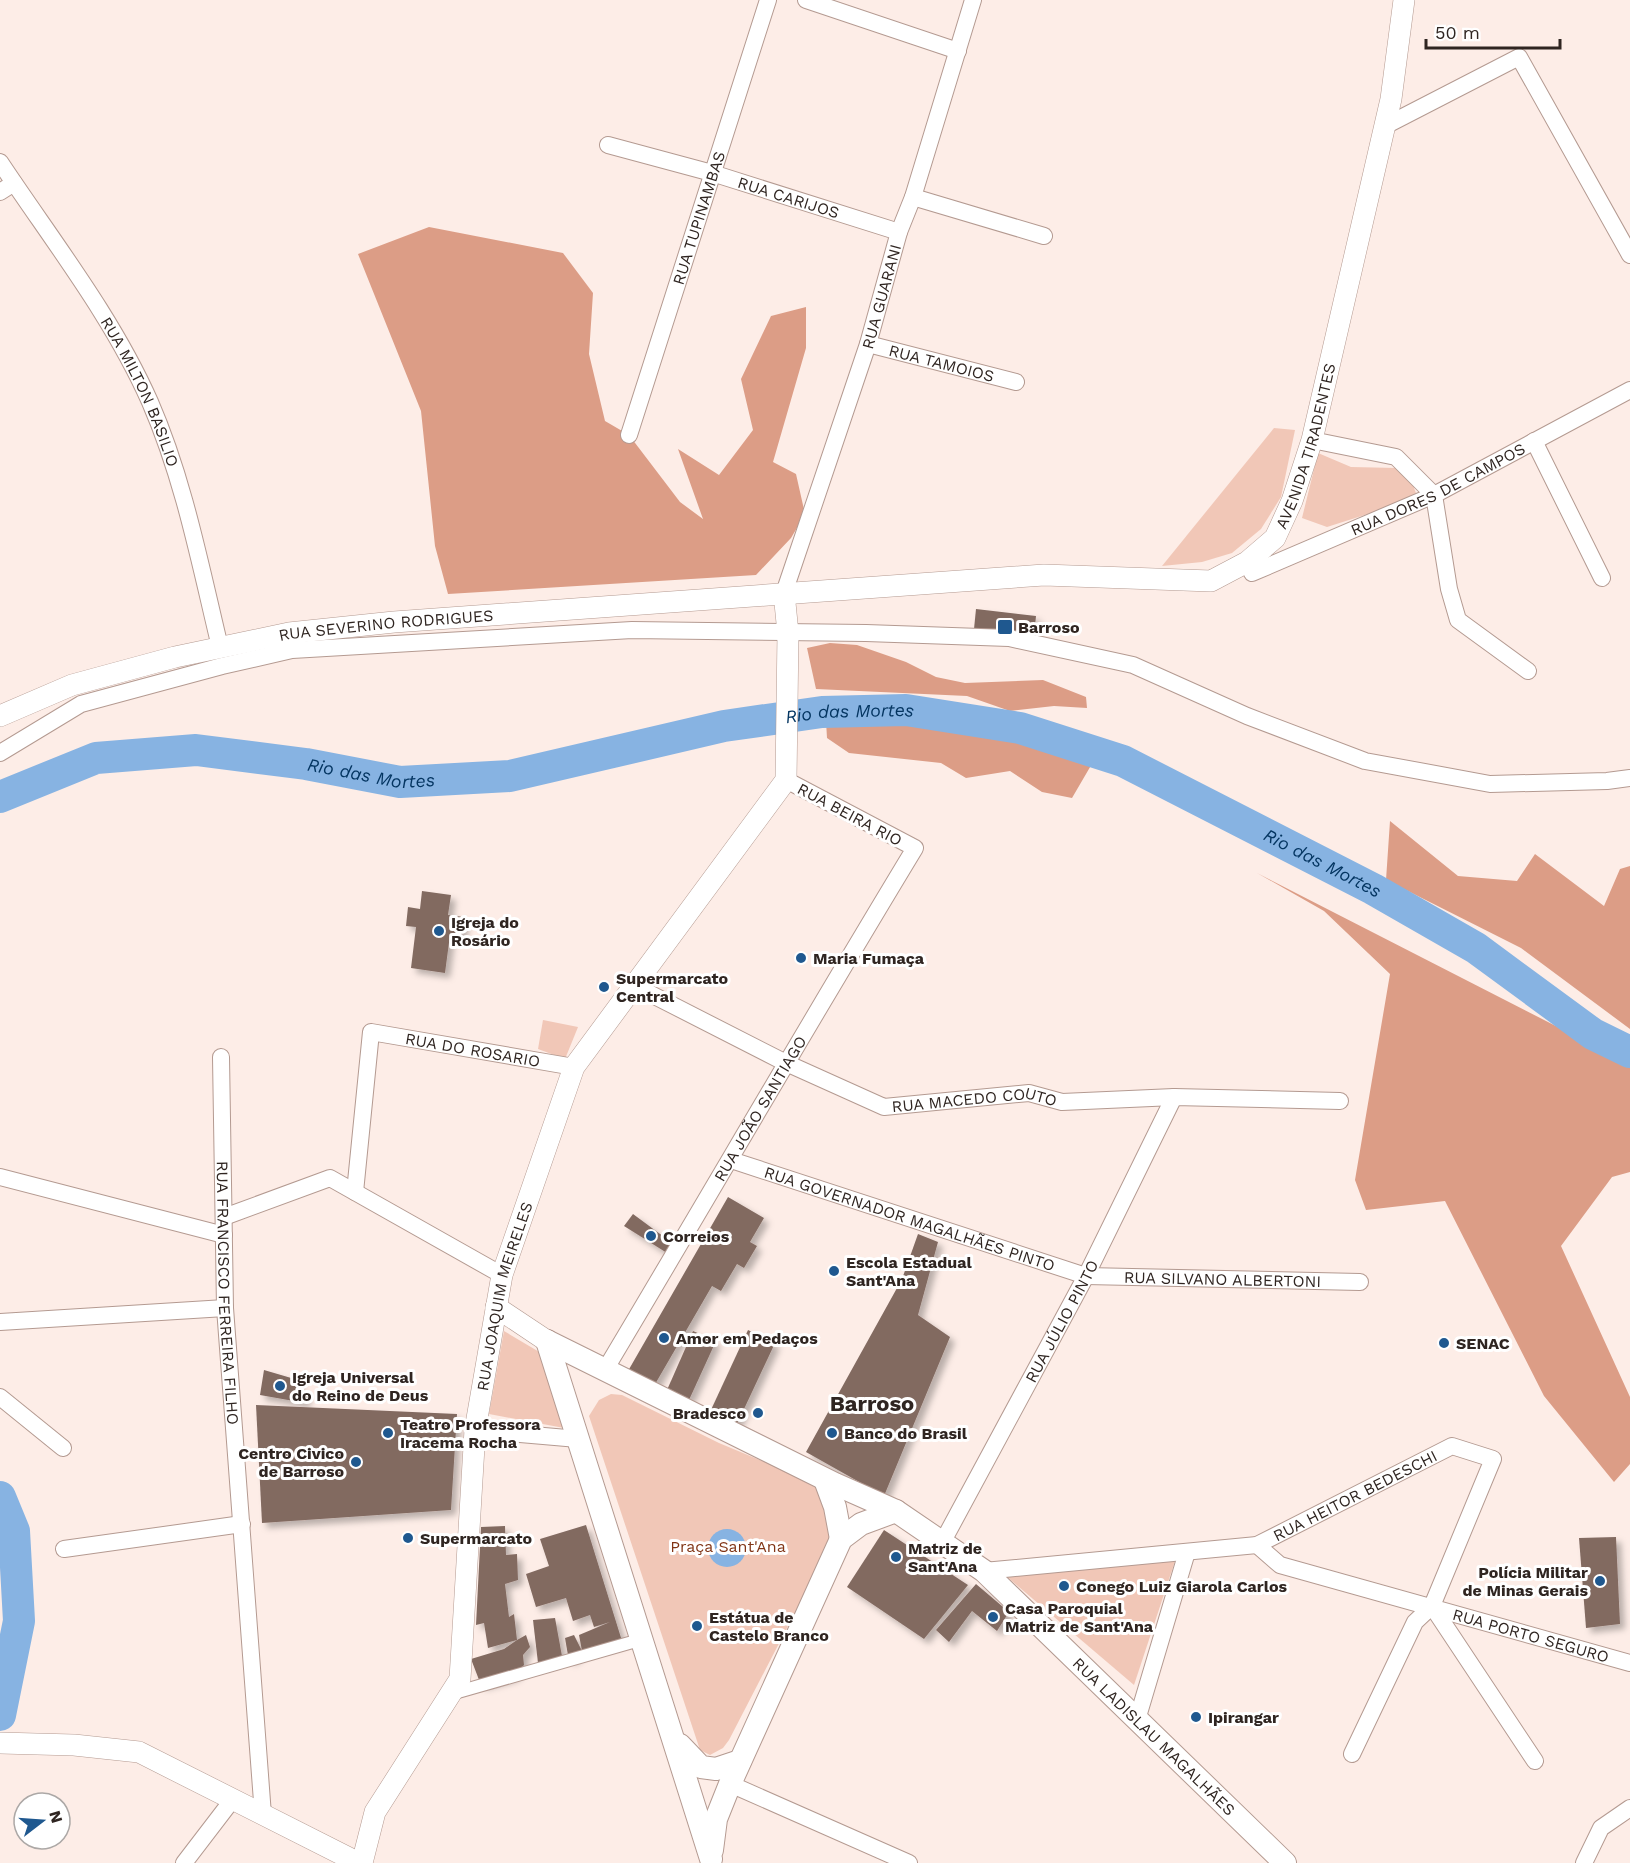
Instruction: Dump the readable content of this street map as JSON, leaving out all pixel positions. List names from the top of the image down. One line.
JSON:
{"streets":{"main road":["RUA LADISLAU MAGALHÃES"],"street":["RUA CARIJOS","RUA TUPINAMBAS","RUA GUARANI","RUA TAMOIOS","RUA MILTON BASILIO","AVENIDA TIRADENTES","RUA DORES DE CAMPOS","RUA SEVERINO RODRIGUES","RUA BEIRA RIO","RUA DO ROSARIO","RUA MACEDO COUTO","RUA JOÃO SANTIAGO","RUA GOVERNADOR MAGALHÃES PINTO","RUA SILVANO ALBERTONI","RUA FRANCISCO FERREIRA FILHO","RUA JOAQUIM MEIRELES","RUA JÚLIO PINTO","RUA HEITOR BEDESCHI","RUA PORTO SEGURO"]},"crossings":[["RUA CARIJOS","RUA TUPINAMBAS"],["RUA CARIJOS","RUA GUARANI"],["RUA GUARANI","RUA TAMOIOS"],["RUA GUARANI","AVENIDA TIRADENTES"],["RUA GUARANI","RUA SEVERINO RODRIGUES"],["RUA MILTON BASILIO","RUA SEVERINO RODRIGUES"],["AVENIDA TIRADENTES","RUA DORES DE CAMPOS"],["AVENIDA TIRADENTES","RUA SEVERINO RODRIGUES"],["RUA BEIRA RIO","RUA JOÃO SANTIAGO"],["RUA BEIRA RIO","RUA JOAQUIM MEIRELES"],["RUA DO ROSARIO","RUA JOAQUIM MEIRELES"],["RUA MACEDO COUTO","RUA JOÃO SANTIAGO"],["RUA MACEDO COUTO","RUA JOAQUIM MEIRELES"],["RUA MACEDO COUTO","RUA JÚLIO PINTO"],["RUA JOÃO SANTIAGO","RUA GOVERNADOR MAGALHÃES PINTO"],["RUA JOÃO SANTIAGO","RUA LADISLAU MAGALHÃES"],["RUA GOVERNADOR MAGALHÃES PINTO","RUA SILVANO ALBERTONI"],["RUA GOVERNADOR MAGALHÃES PINTO","RUA JÚLIO PINTO"],["RUA SILVANO ALBERTONI","RUA JÚLIO PINTO"],["RUA JOAQUIM MEIRELES","RUA LADISLAU MAGALHÃES"],["RUA JÚLIO PINTO","RUA LADISLAU MAGALHÃES"],["RUA HEITOR BEDESCHI","RUA PORTO SEGURO"]],"districts":["Barroso"],"water":["Rio das Mortes"],"parks":["Praça Sant'Ana"],"places":{"transit":["Barroso"],"other":["Igreja do Rosário","Maria Fumaça","Supermarcato Central","Correios","Escola Estadual Sant'Ana","Amor em Pedaços","SENAC","Igreja Universal do Reino de Deus","Bradesco","Teatro Professora Iracema Rocha","Banco do Brasil","Centro Civico de Barroso","Supermarcato","Matriz de Sant'Ana","Polícia Militar de Minas Gerais","Conego Luiz Giarola Carlos","Casa Paroquial Matriz de Sant'Ana","Estátua de Castelo Branco","Ipirangar"]},"scale_bar":"50 m","north":"right"}
